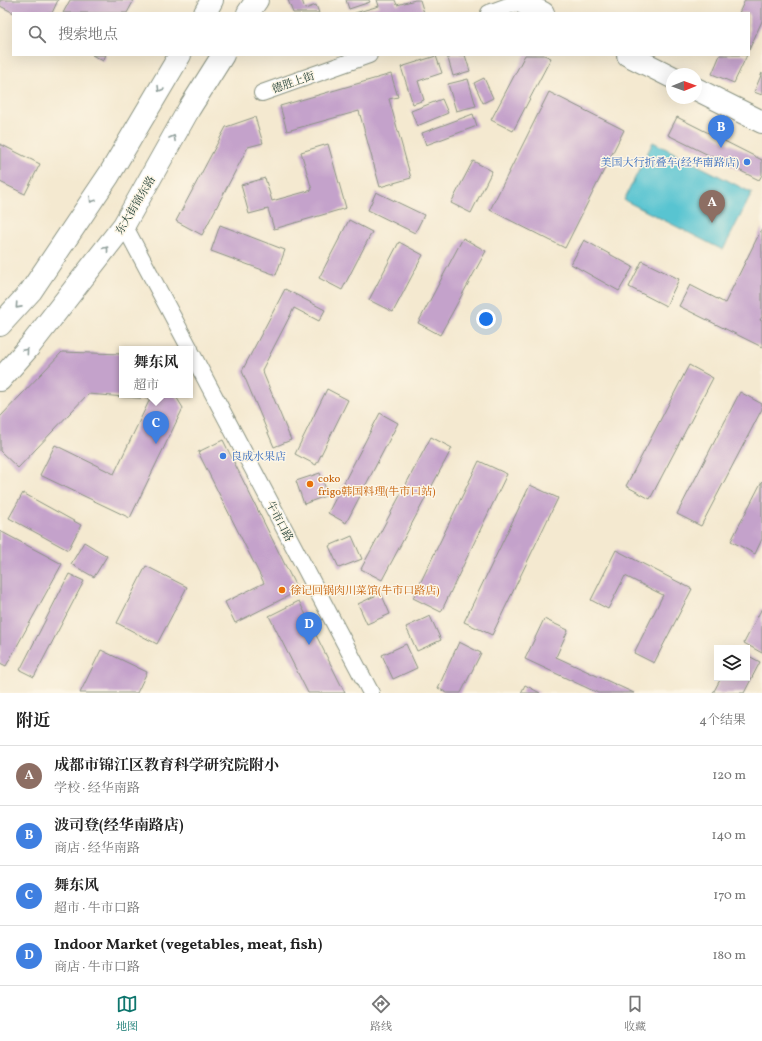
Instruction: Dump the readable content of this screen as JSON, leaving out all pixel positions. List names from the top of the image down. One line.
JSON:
{"streets":{"main road":["东大街锦东路"],"street":["德胜上街","牛市口路"]},"crossings":[["东大街锦东路","牛市口路"]],"places":["美国大行折叠车(经华南路店)","良成水果店","coko frigo韩国料理(牛市口站)","徐记回锅肉川菜馆(牛市口路店)"],"north":"right","page":{"search":"搜索地点","pins":["B","A","C","D"],"popup":["舞东风","超市"],"heading":["附近","4个结果"],"list":[{"mark":"A","name":"成都市锦江区教育科学研究院附小","note":"学校 · 经华南路","value":"120 m"},{"mark":"B","name":"波司登(经华南路店)","note":"商店 · 经华南路","value":"140 m"},{"mark":"C","name":"舞东风","note":"超市 · 牛市口路","value":"170 m"},{"mark":"D","name":"Indoor Market (vegetables, meat, fish)","note":"商店 · 牛市口路","value":"180 m"}],"nav":["地图","路线","收藏"]}}
